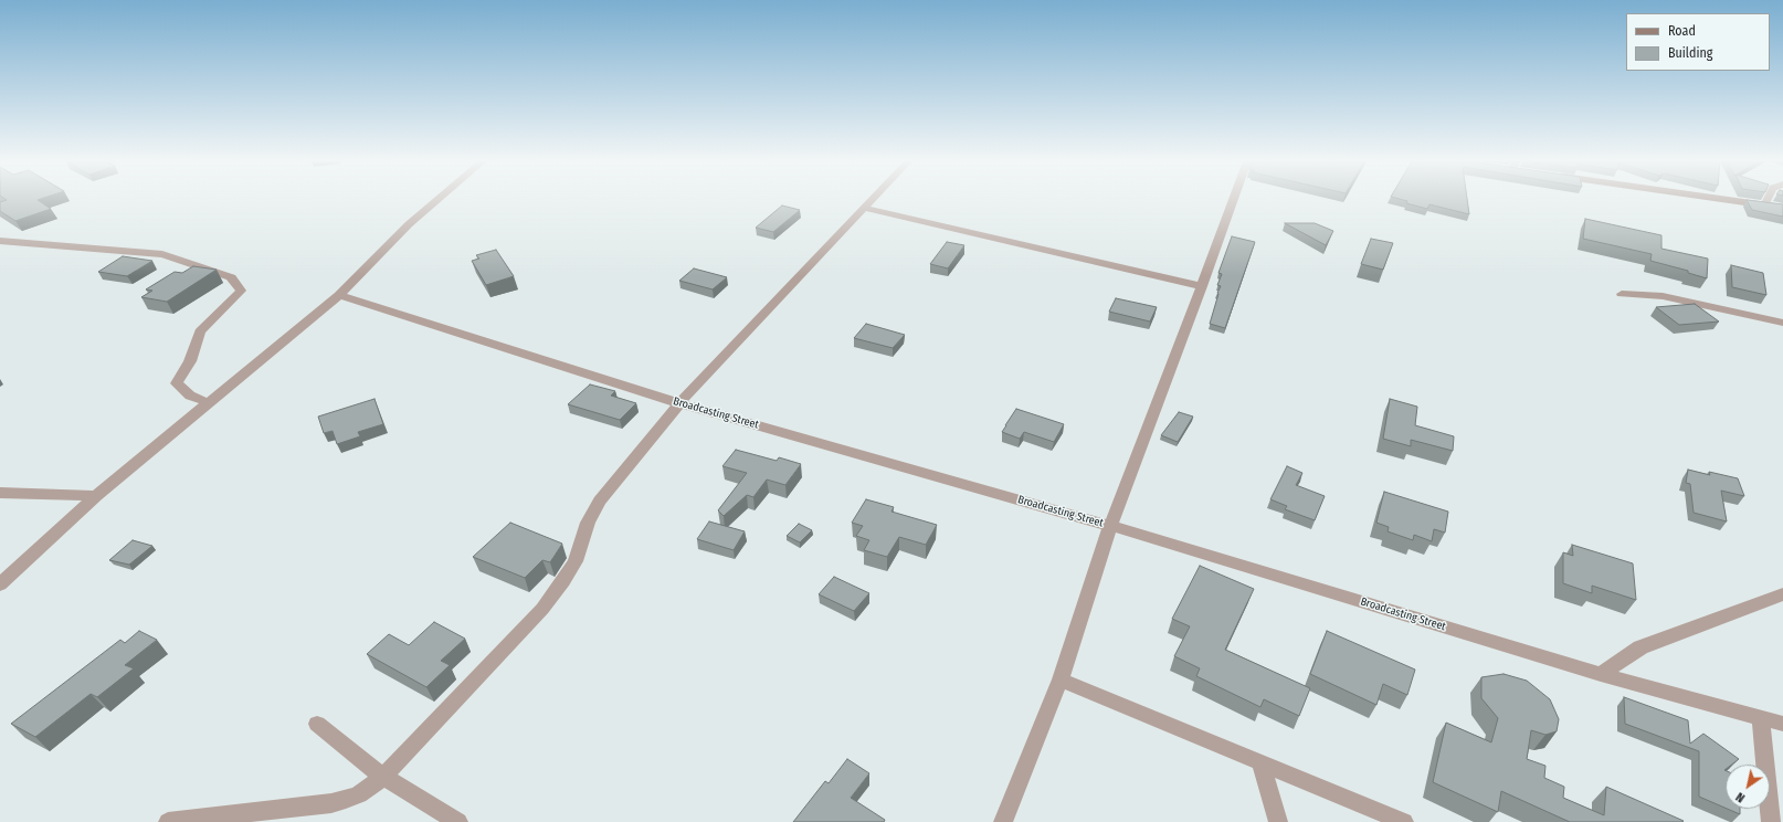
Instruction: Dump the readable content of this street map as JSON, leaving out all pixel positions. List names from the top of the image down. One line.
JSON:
{"streets":{"street":["Broadcasting Street"]},"legend":["Road","Building"],"north":"bottom left"}
